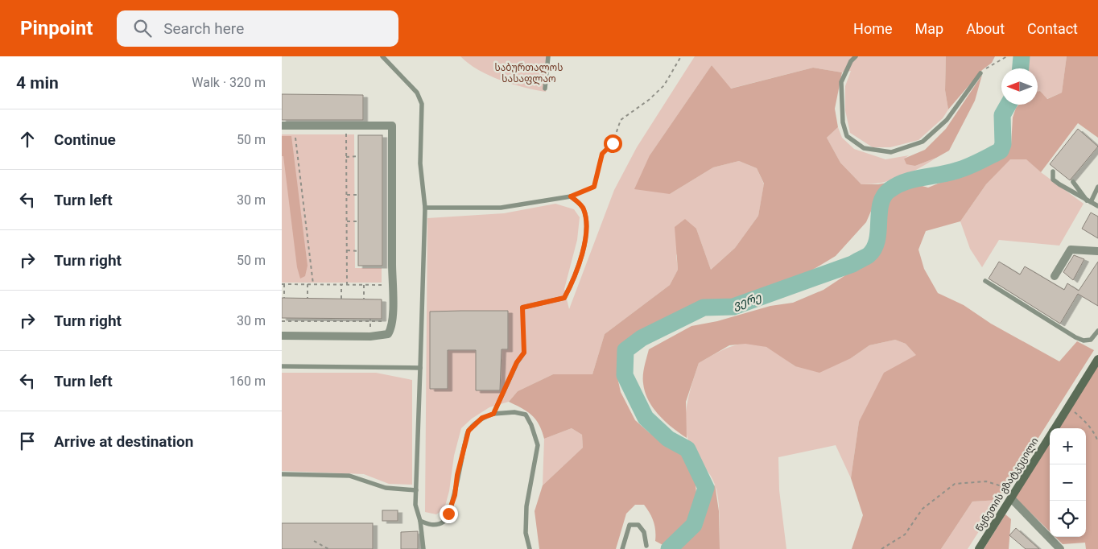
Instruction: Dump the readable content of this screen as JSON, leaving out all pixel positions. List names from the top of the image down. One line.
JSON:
{"streets":{"main road":["წყნეთის გზატკეცილი"]},"water":["ვერე"],"parks":["საბურთალოს სასაფლაო"],"north":"left","page":{"header":"Pinpoint","search":"Search here","nav":["Home","Map","About","Contact"],"heading":["4 min","Walk · 320 m"],"list":[["Continue","50 m"],["Turn left","30 m"],["Turn right","50 m"],["Turn right","30 m"],["Turn left","160 m"],"Arrive at destination"],"map_buttons":["+","−"]}}
